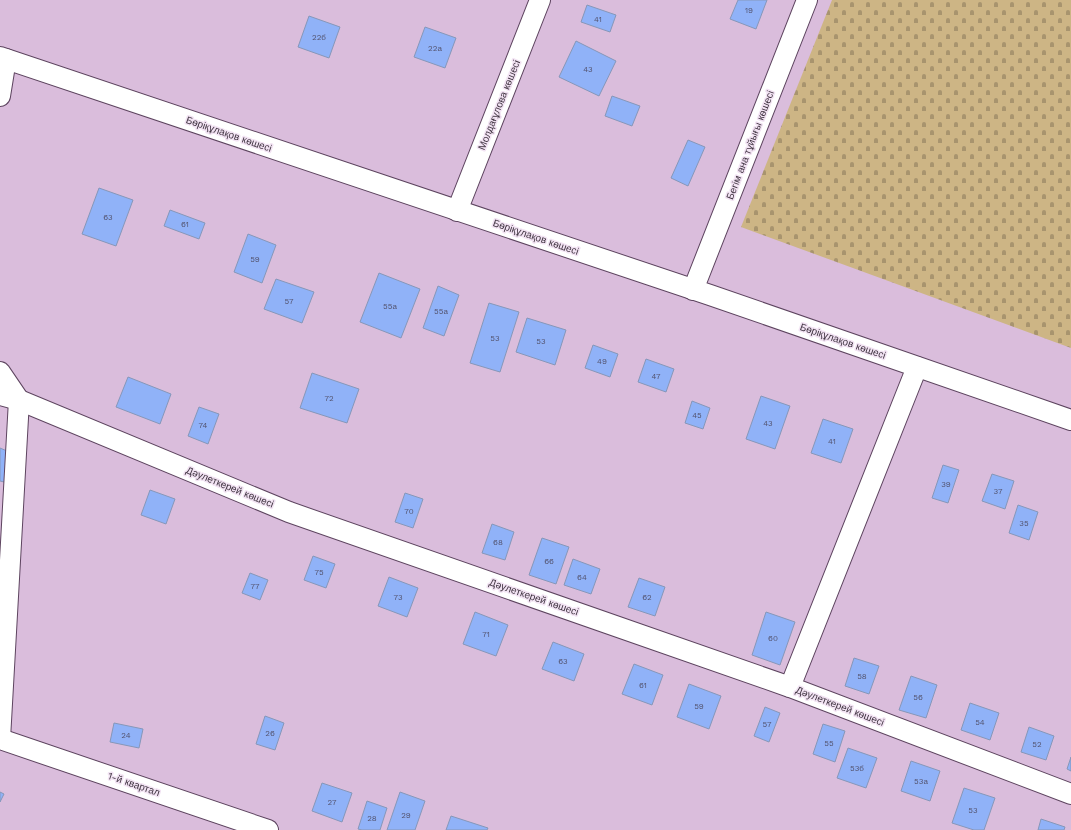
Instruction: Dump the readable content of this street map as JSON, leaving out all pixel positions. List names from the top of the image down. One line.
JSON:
{"streets":{"street":["Молдағұлова көшесі","Бөріқұлақов көшесі","Бегім ана тұйығы көшесі","Дәулеткерей көшесі","1-й квартал"]},"crossings":[["Молдағұлова көшесі","Бөріқұлақов көшесі"],["Бөріқұлақов көшесі","Бегім ана тұйығы көшесі"]],"house_numbers":["19","41","22б","22а","43","63","61","59","57","55а","55а","53","53","49","47","72","45","43","74","41","39","37","70","35","68","66","75","64","77","73","62","71","60","63","58","61","56","59","54","57","26","24","55","52","53б","53а","27","53","29","28"]}
